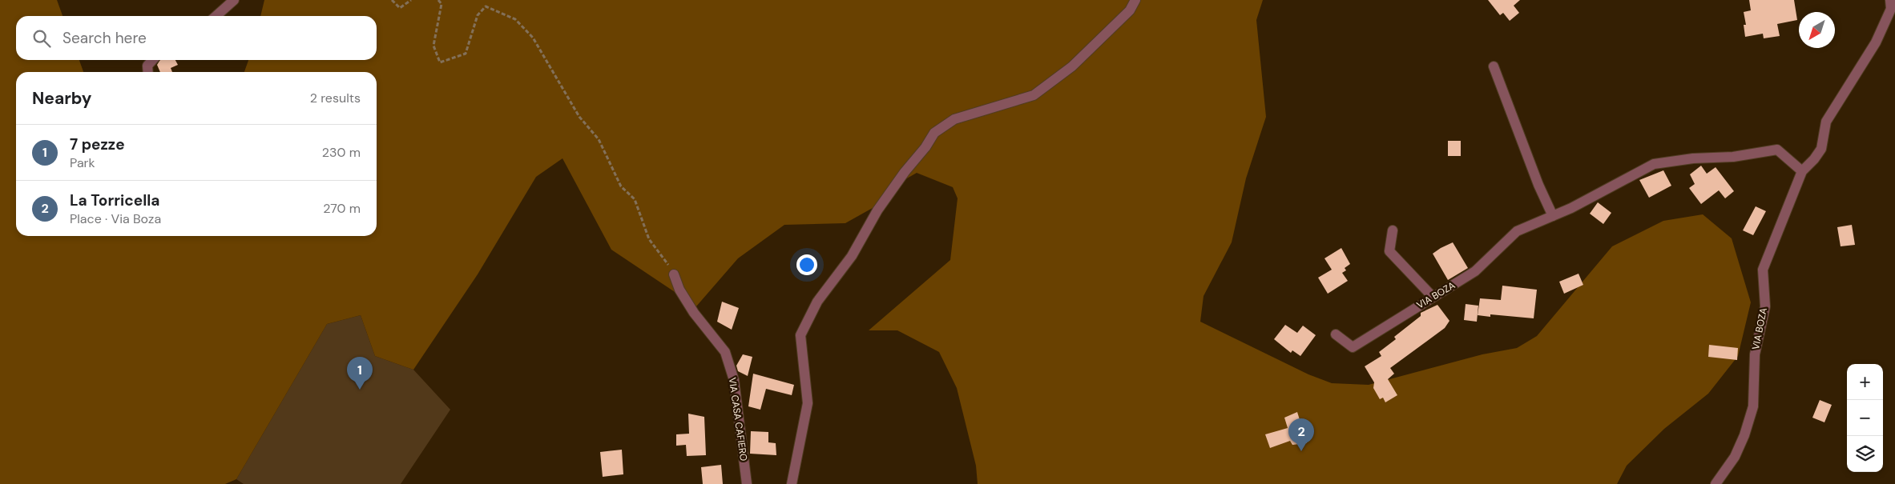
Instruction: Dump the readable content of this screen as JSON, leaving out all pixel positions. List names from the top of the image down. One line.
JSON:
{"streets":{"street":["VIA BOZA","VIA CASA CAFIERO"]},"north":"bottom left","page":{"search":"Search here","heading":["Nearby","2 results"],"list":[{"mark":"1","name":"7 pezze","note":"Park","value":"230 m"},{"mark":"2","name":"La Torricella","note":"Place · Via Boza","value":"270 m"}],"pins":["1","2"],"map_buttons":["+","−"]}}
